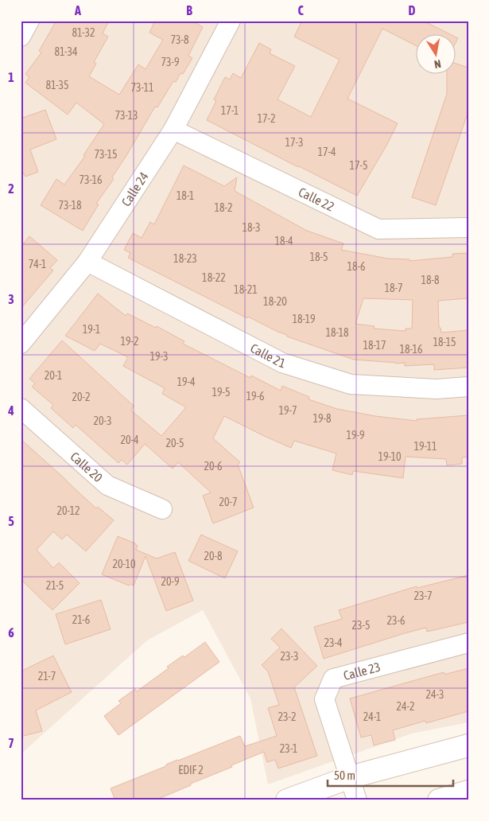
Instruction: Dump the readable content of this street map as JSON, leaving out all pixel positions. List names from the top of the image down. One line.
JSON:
{"streets":{"street":["Calle 24","Calle 22","Calle 21","Calle 20","Calle 23"]},"crossings":[["Calle 24","Calle 22"],["Calle 24","Calle 21"]],"house_numbers":["81-32","73-8","81-34","73-9","81-35","73-11","17-1","73-13","17-2","17-3","17-4","73-15","17-5","73-16","18-1","73-18","18-2","18-3","18-4","18-5","18-23","74-1","18-6","18-22","18-8","18-7","18-21","18-20","18-19","19-1","18-18","19-2","18-15","18-17","18-16","19-3","20-1","19-4","19-5","19-6","20-2","19-7","19-8","20-3","19-9","20-4","20-5","19-11","19-10","20-6","20-7","20-12","20-8","20-10","20-9","21-5","23-7","21-6","23-6","23-5","23-4","23-3","21-7","24-3","24-2","23-2","24-1","23-1","EDIF 2"],"scale_bar":"50 m","north":"bottom","grid":{"columns":["A","B","C","D"],"rows":["1","2","3","4","5","6","7"]}}
